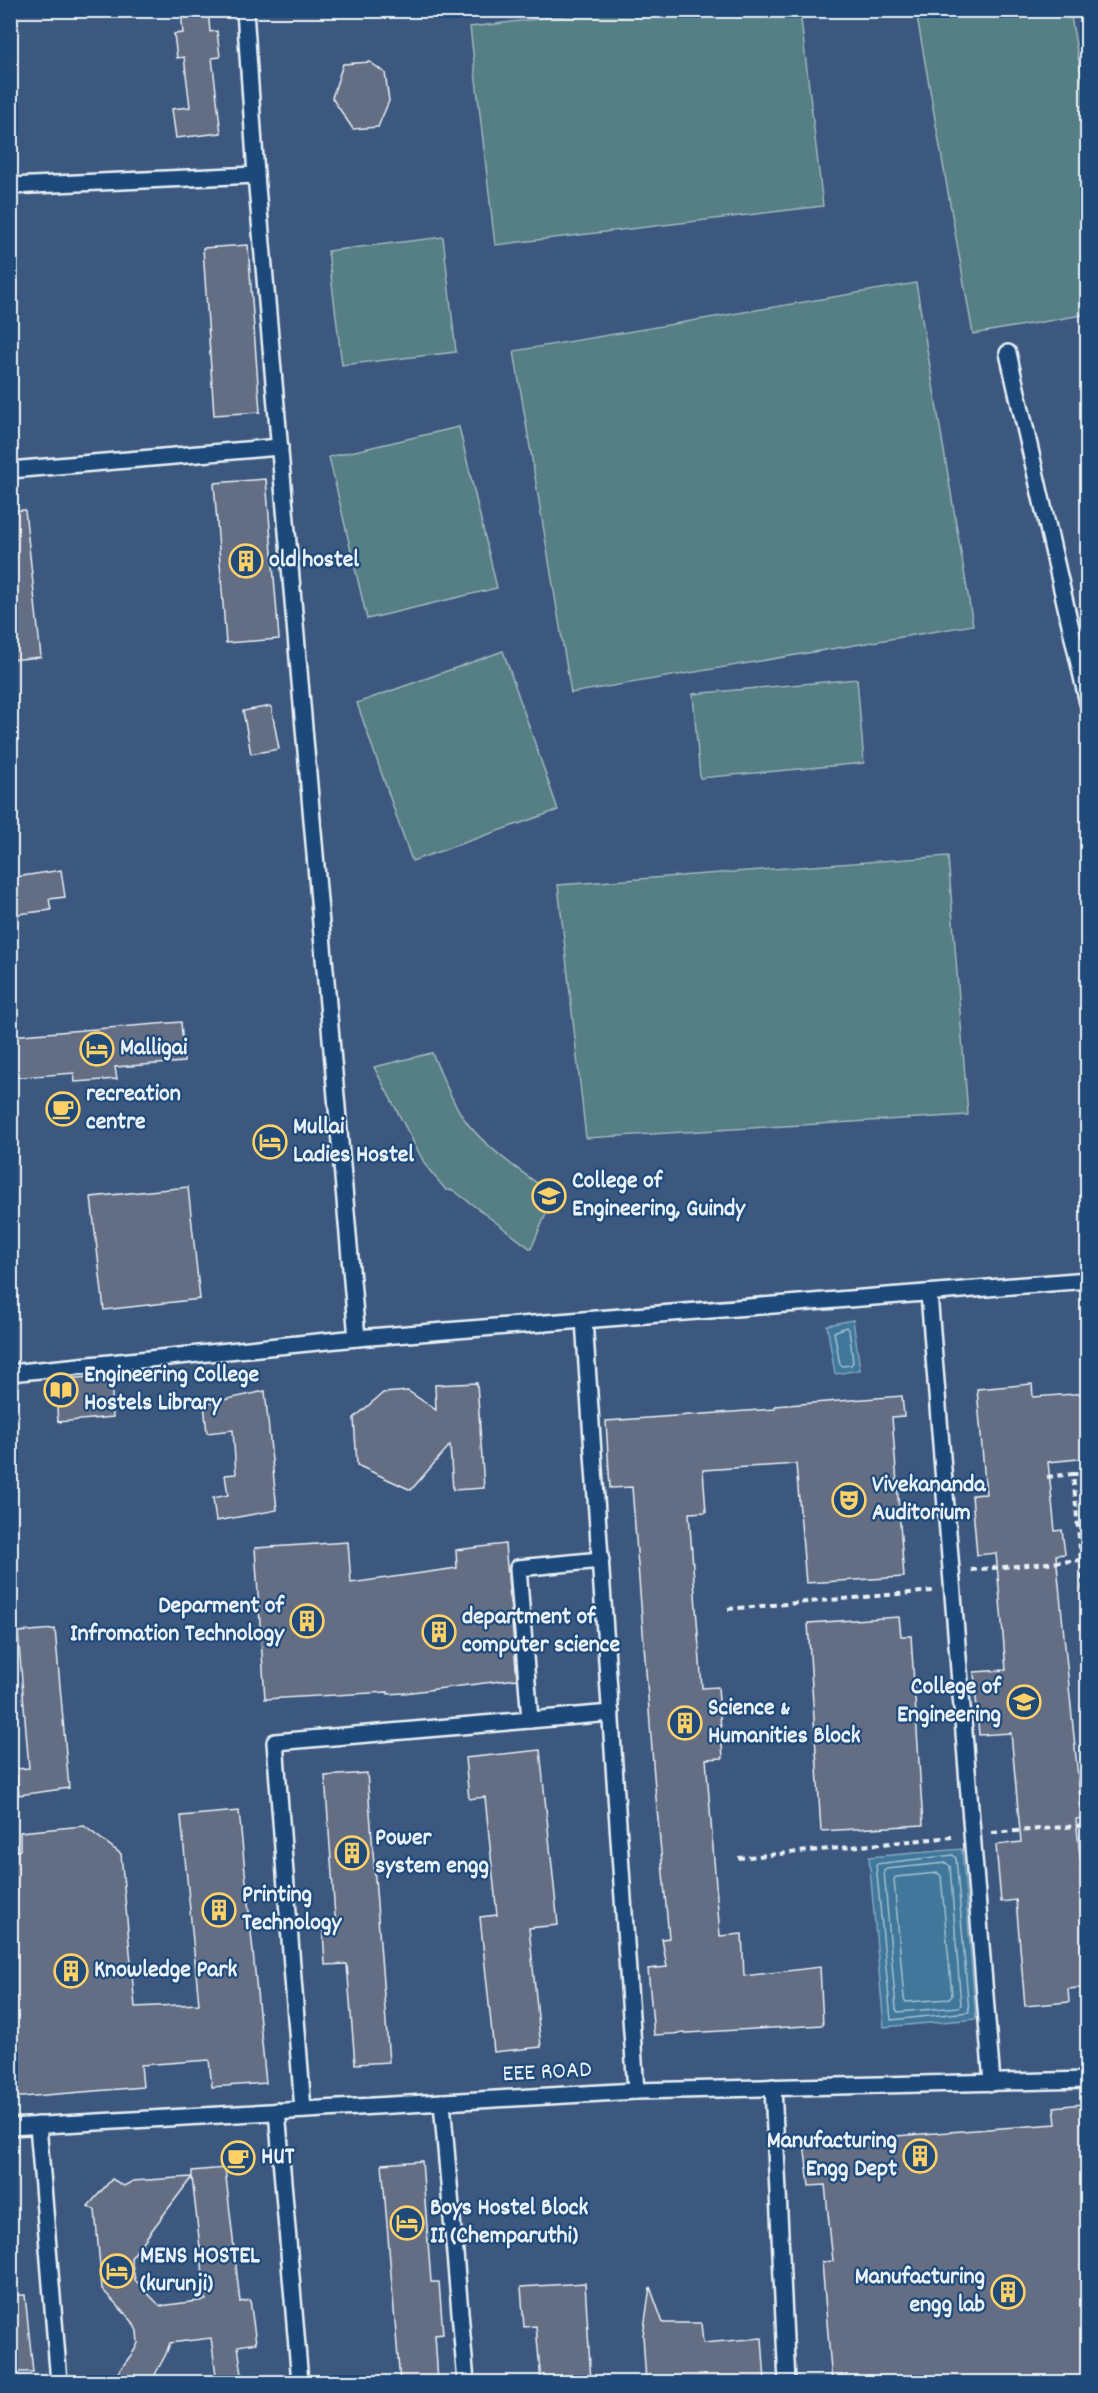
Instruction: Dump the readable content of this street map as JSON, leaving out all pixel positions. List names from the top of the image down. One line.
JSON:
{"streets":{"lane":["EEE ROAD"]},"places":{"building":["old hostel","Deparment of Infromation Technology","department of computer science","Science & Humanities Block","Power system engg","Printing Technology","Knowledge Park","Manufacturing Engg Dept","Manufacturing engg lab"],"hotel":["Malligai","Mullai Ladies Hostel","Boys Hostel Block II (Chemparuthi)","MENS HOSTEL (kurunji)"],"cafe":["recreation centre","HUT"],"school or university":["College of Engineering, Guindy","College of Engineering"],"library":["Engineering College Hostels Library"],"theatre":["Vivekananda Auditorium"]}}
